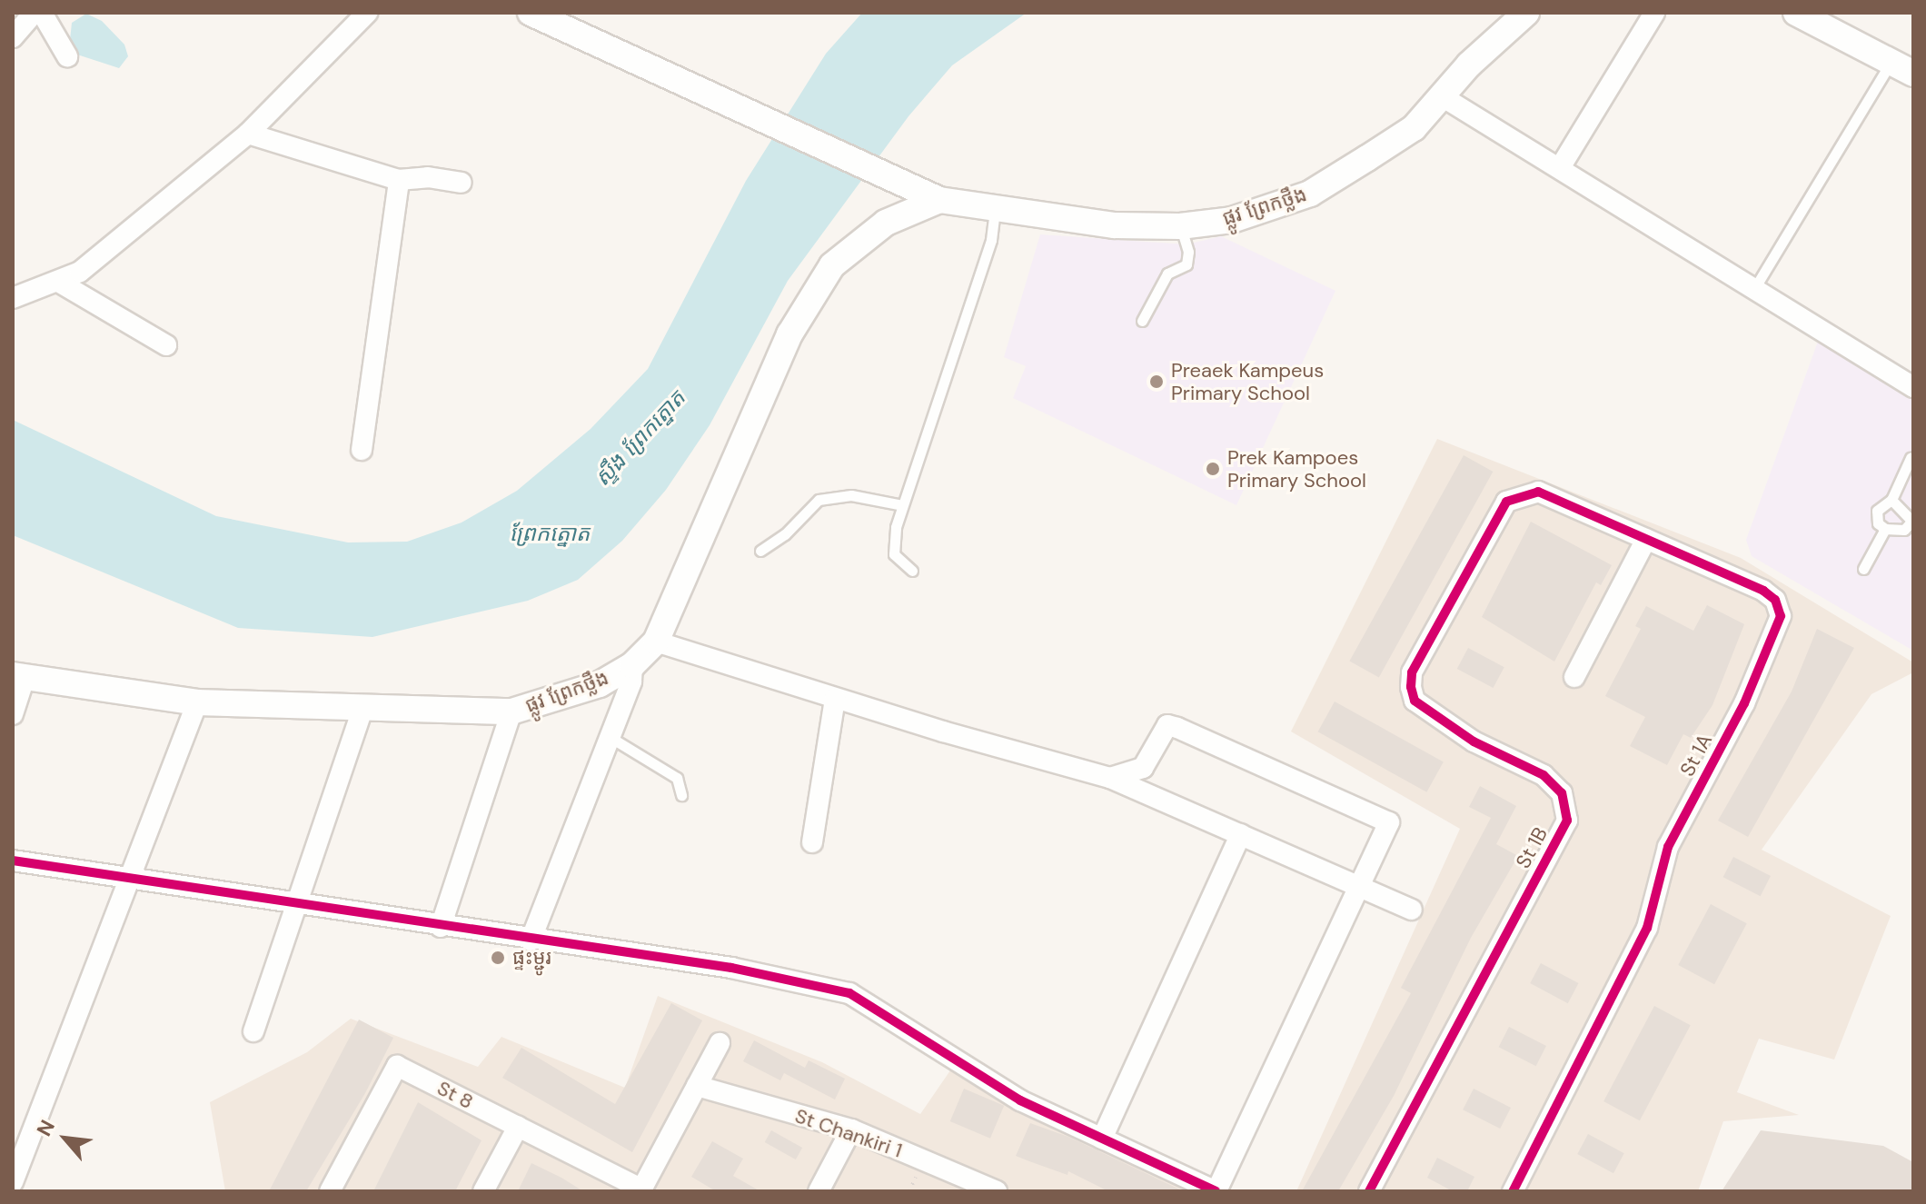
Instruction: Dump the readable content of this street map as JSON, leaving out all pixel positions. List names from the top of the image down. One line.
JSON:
{"streets":{"street":["ផ្លូវ ព្រែកថ្លឹង","St 1A","St 1B","St 8","St Chankiri 1"]},"crossings":[["St 1A","St 1B"]],"water":["ស្ទឹង ព្រែកត្នោត","ព្រែកត្នោត"],"places":["Preaek Kampeus Primary School","Prek Kampoes Primary School","ផ្ទះម្ជូរ"],"north":"top left"}
